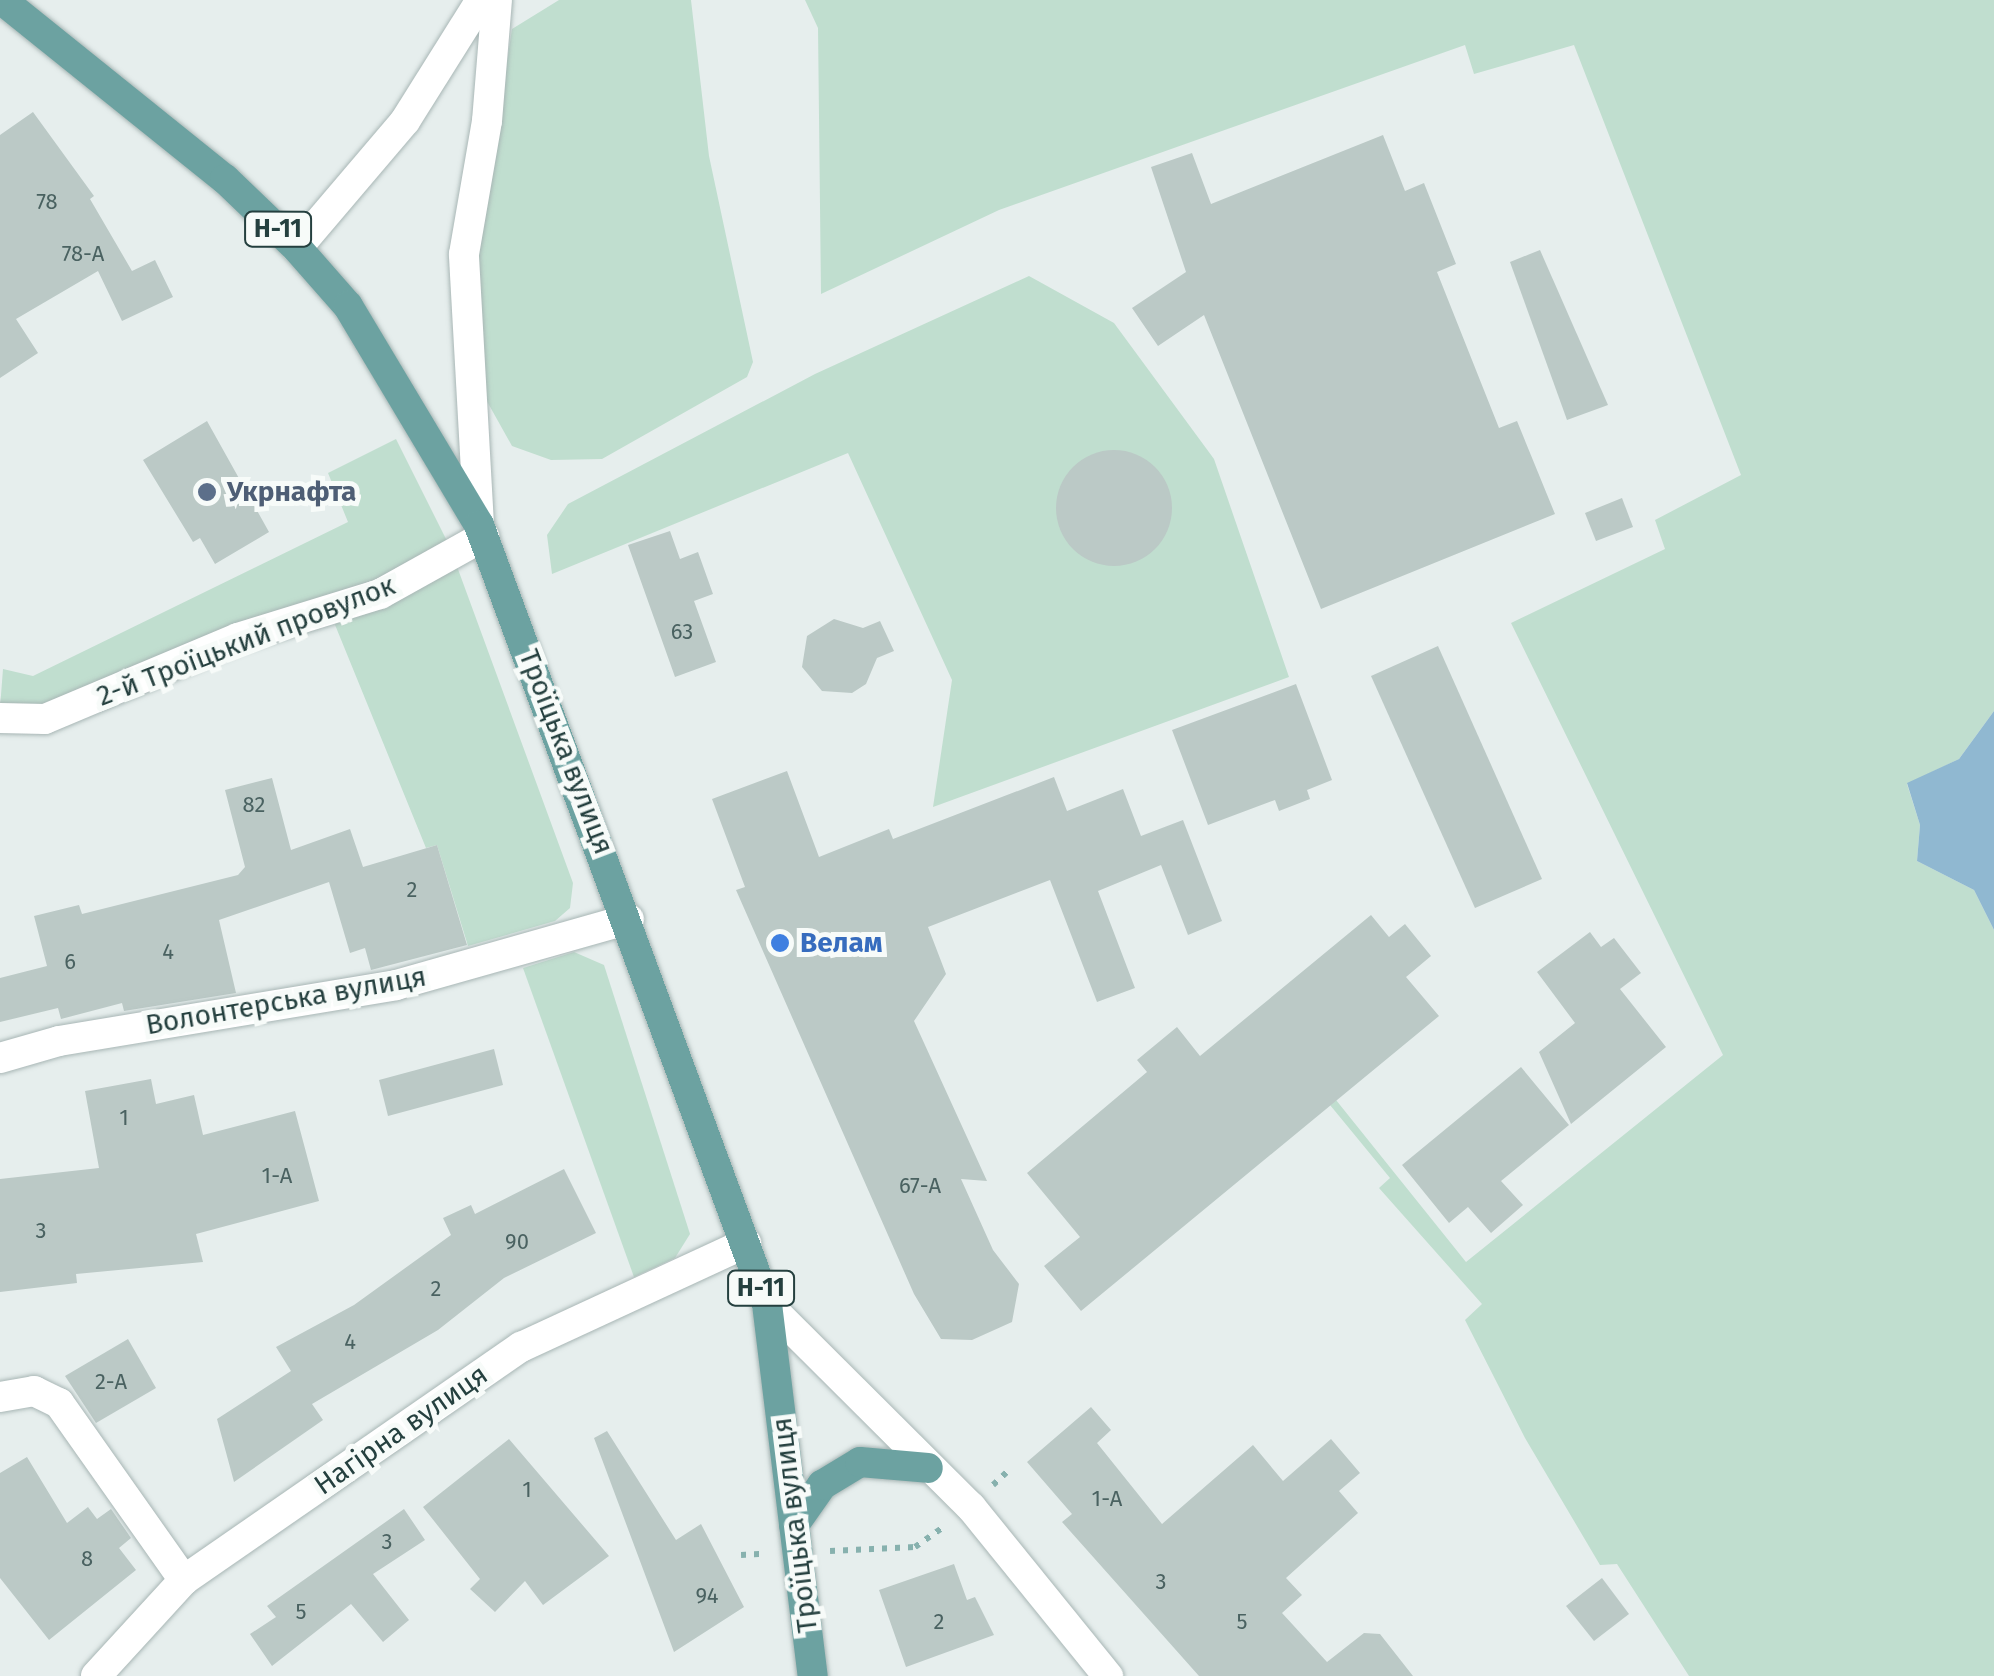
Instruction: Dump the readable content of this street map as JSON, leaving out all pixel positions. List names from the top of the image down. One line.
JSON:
{"streets":{"main road":["Н-11","Троїцька вулиця"],"street":["2-й Троїцький провулок","Волонтерська вулиця","Нагірна вулиця"]},"crossings":[["2-й Троїцький провулок","Троїцька вулиця"],["Троїцька вулиця","Волонтерська вулиця"],["Троїцька вулиця","Нагірна вулиця"]],"places":["Укрнафта","Велам"],"house_numbers":["78","78-А","63","82","2","4","6","1","1-А","67-А","3","90","2","4","2-А","1","1-А","3","8","3","94","5","2","5"]}
